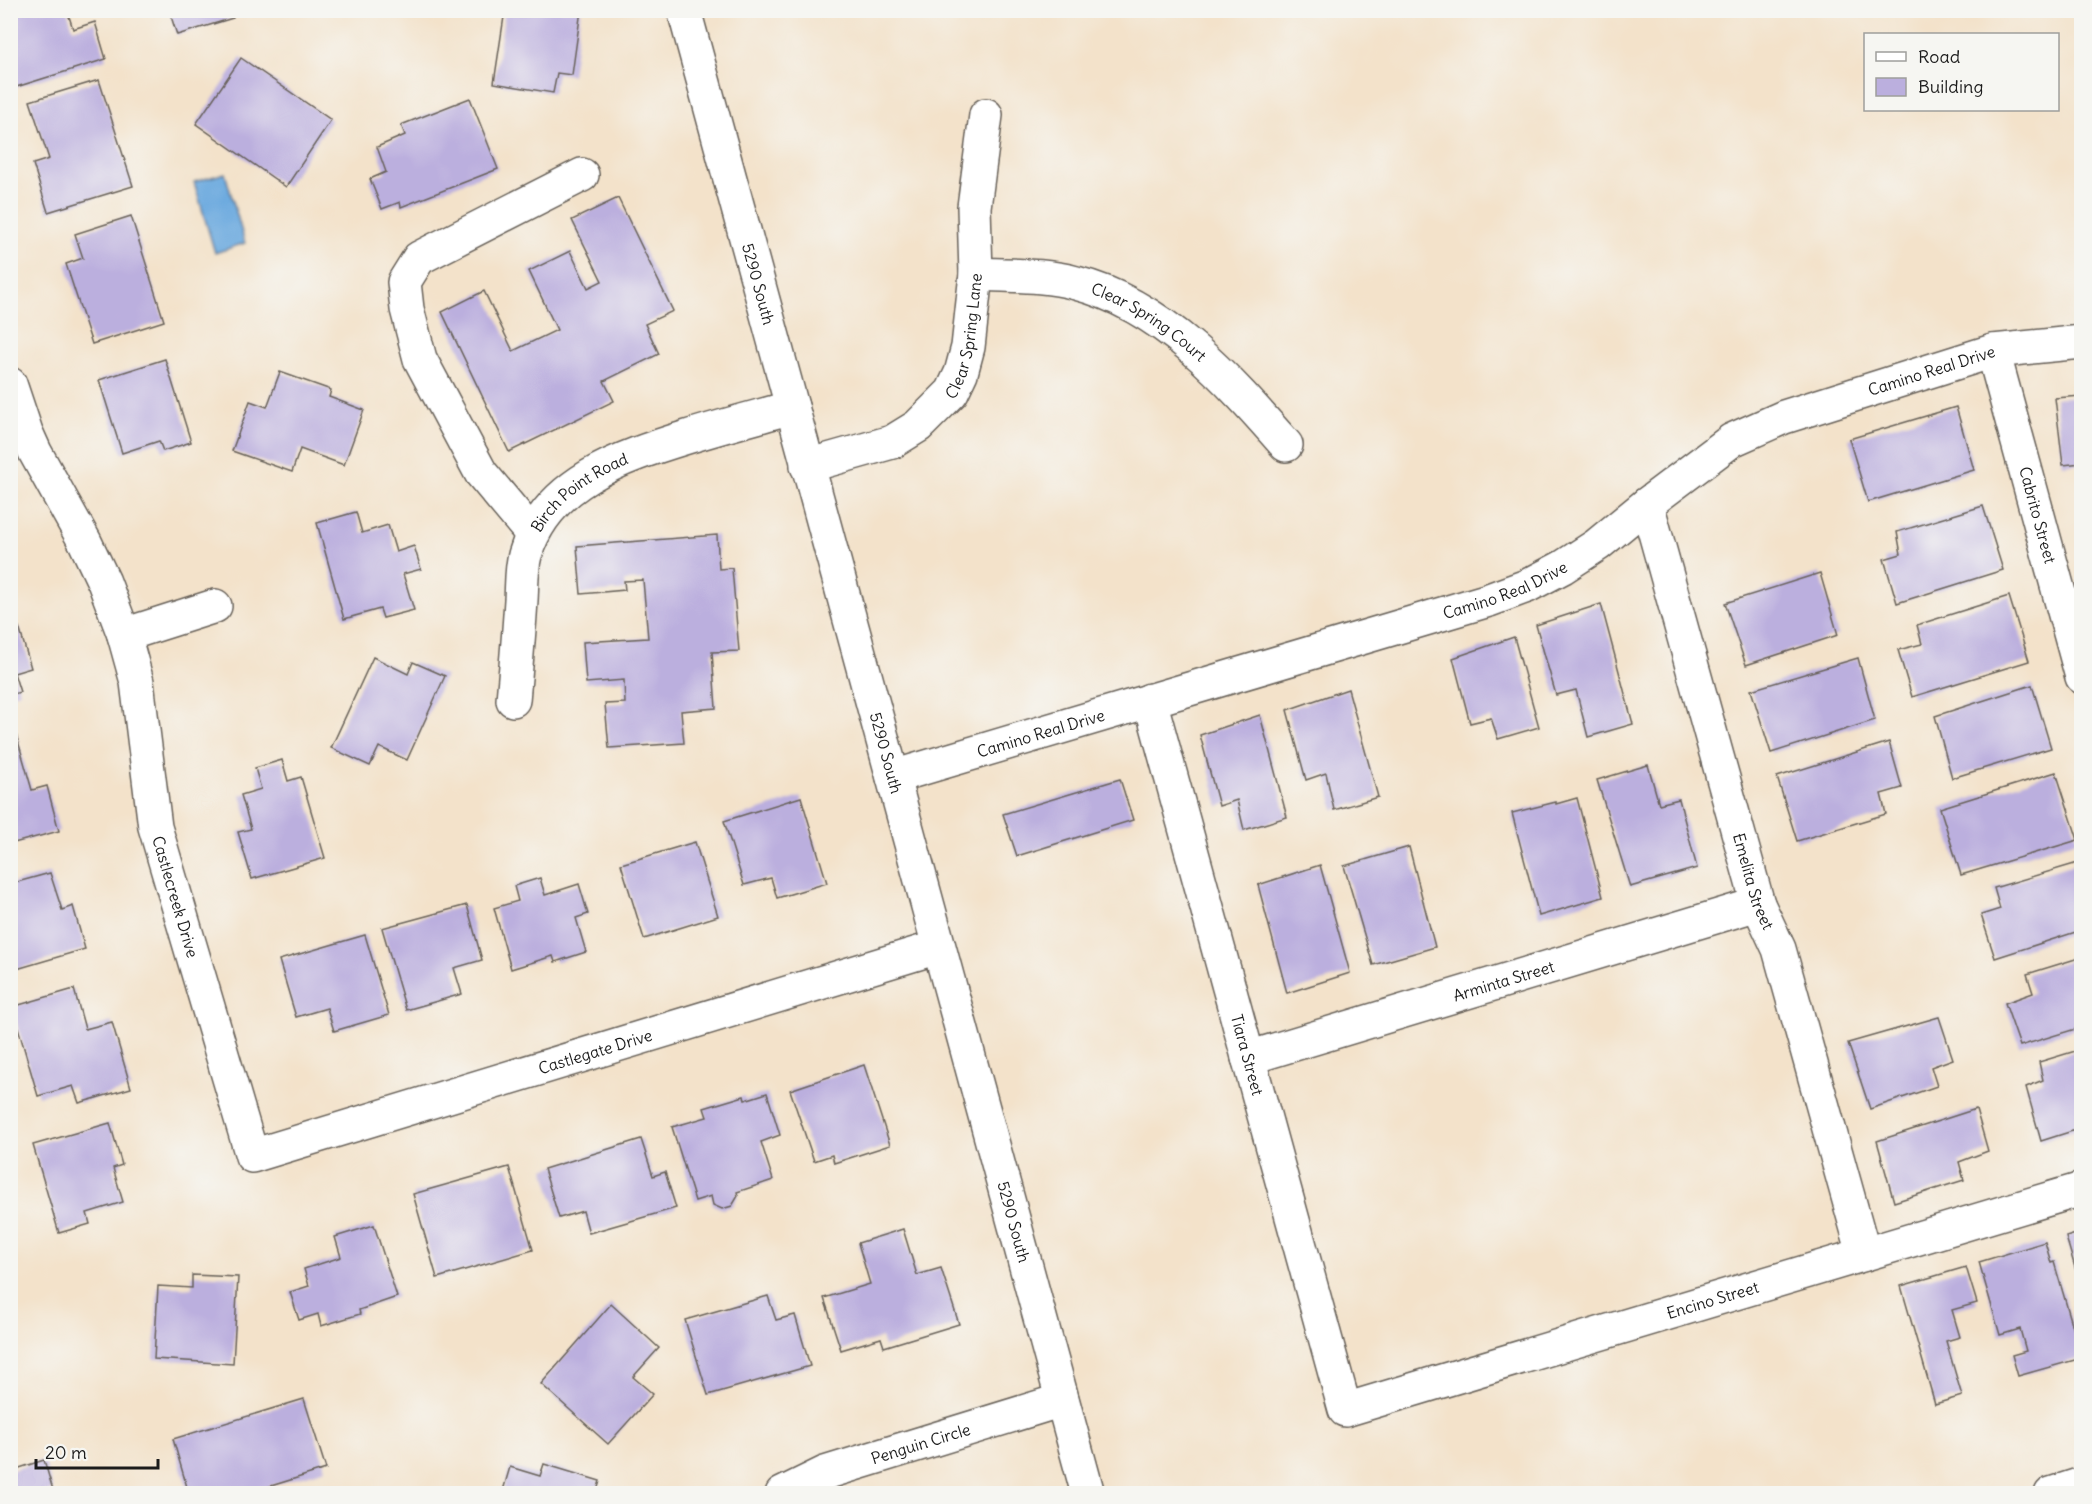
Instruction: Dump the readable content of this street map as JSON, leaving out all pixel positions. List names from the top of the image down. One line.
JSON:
{"streets":{"street":["5290 South","Clear Spring Court","Clear Spring Lane","Camino Real Drive","Birch Point Road","Cabrito Street","Emelita Street","Castlecreek Drive","Arminta Street","Castlegate Drive","Tiara Street","Encino Street","Penguin Circle"]},"crossings":[["5290 South","Clear Spring Lane"],["5290 South","Camino Real Drive"],["5290 South","Birch Point Road"],["5290 South","Castlegate Drive"],["5290 South","Penguin Circle"],["Clear Spring Court","Clear Spring Lane"],["Camino Real Drive","Cabrito Street"],["Camino Real Drive","Emelita Street"],["Camino Real Drive","Tiara Street"],["Emelita Street","Arminta Street"],["Emelita Street","Encino Street"],["Castlecreek Drive","Castlegate Drive"],["Arminta Street","Tiara Street"],["Tiara Street","Encino Street"]],"legend":["Road","Building"],"scale_bar":"20 m"}
